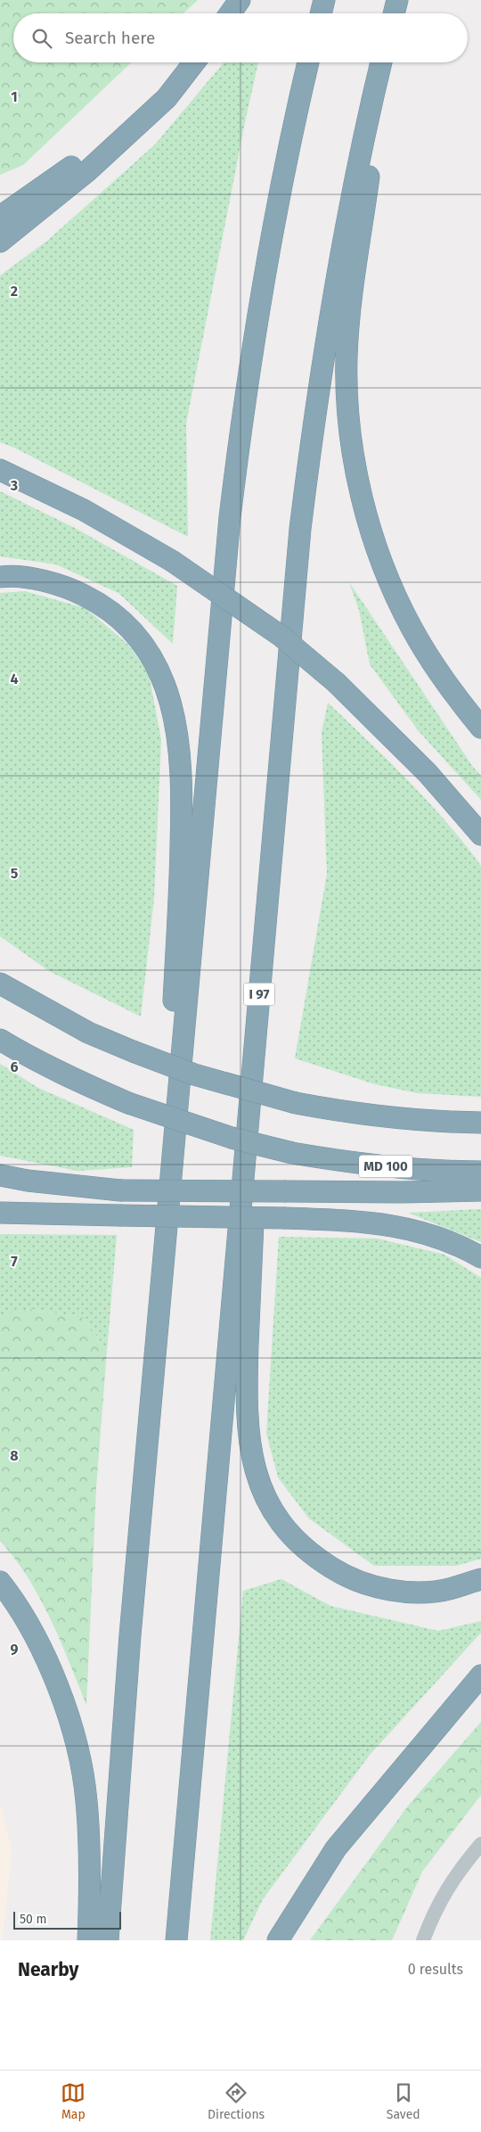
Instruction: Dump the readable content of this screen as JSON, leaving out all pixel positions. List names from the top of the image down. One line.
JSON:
{"streets":{"highway":["I 97","MD 100"]},"scale_bar":"50 m","page":{"search":"Search here","scale":"50 m","heading":["Nearby","0 results"],"nav":["Map","Directions","Saved"]},"grid":{"rows":["1","2","3","4","5","6","7","8","9"]}}
